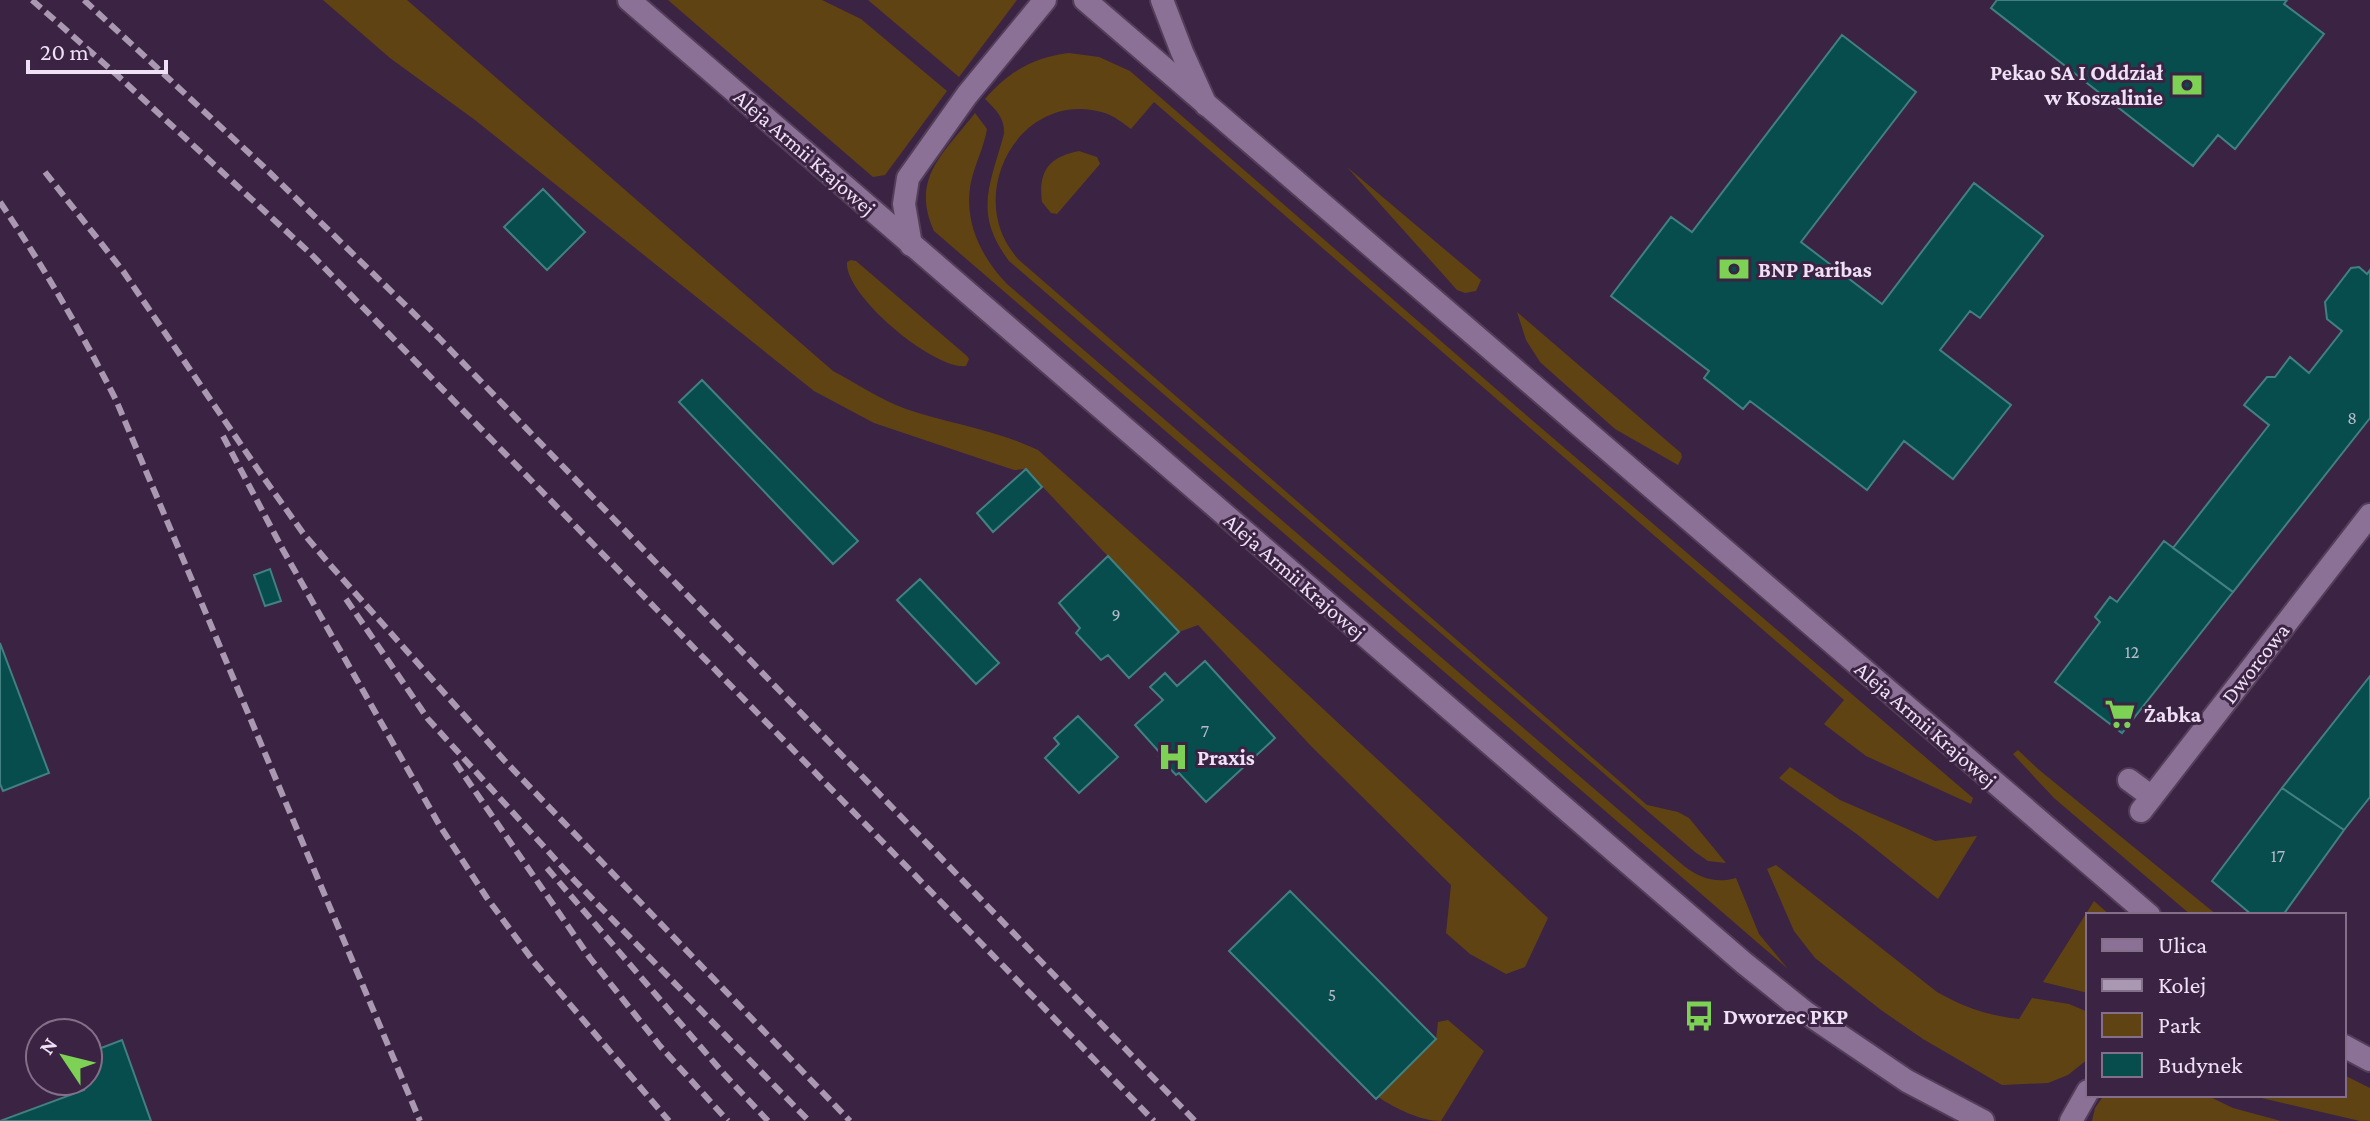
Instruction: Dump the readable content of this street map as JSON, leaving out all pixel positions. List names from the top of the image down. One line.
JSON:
{"streets":{"street":["Aleja Armii Krajowej","Dworcowa"]},"places":{"bank":["Pekao SA I Oddział w Koszalinie","BNP Paribas"],"supermarket":["Żabka"],"hospital":["Praxis"],"bus stop":["Dworzec PKP"]},"house_numbers":["8","9","12","7","17","5"],"legend":["Ulica","Kolej","Park","Budynek"],"scale_bar":"20 m","north":"top left"}
